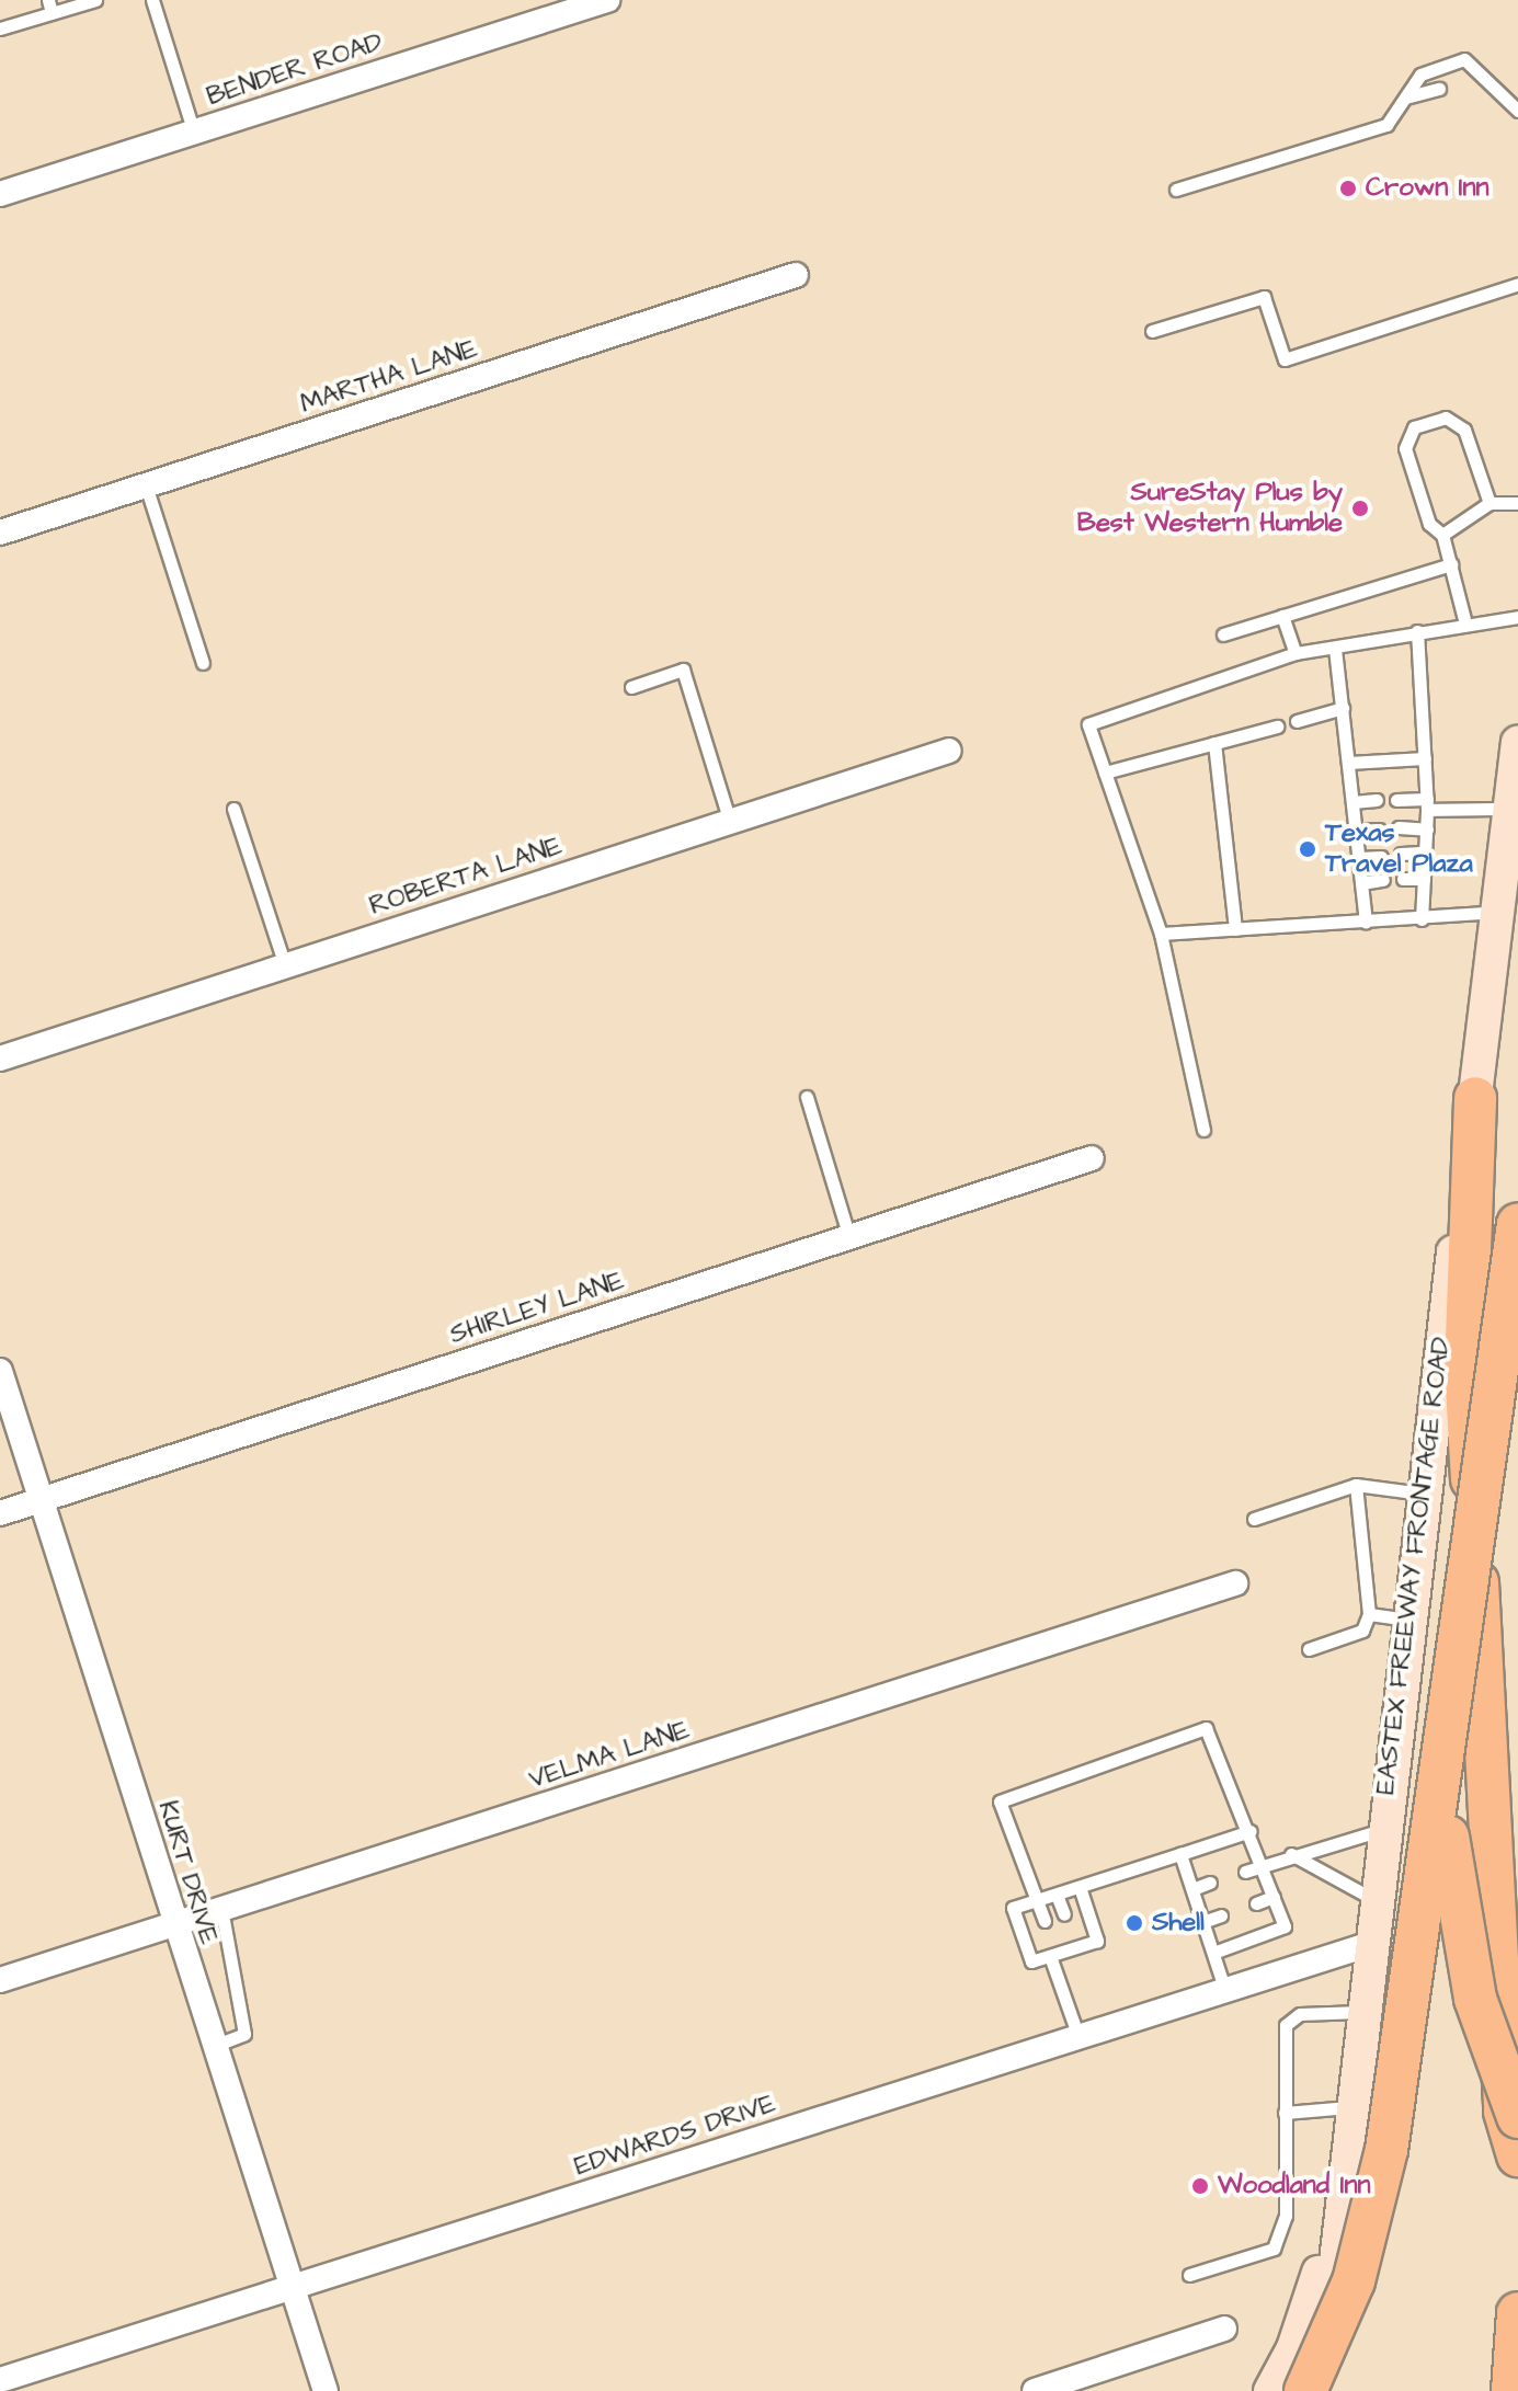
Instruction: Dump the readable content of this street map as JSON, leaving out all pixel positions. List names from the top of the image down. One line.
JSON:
{"streets":{"main road":["EASTEX FREEWAY FRONTAGE ROAD"],"street":["BENDER ROAD","MARTHA LANE","ROBERTA LANE","SHIRLEY LANE","VELMA LANE","KURT DRIVE","EDWARDS DRIVE"]},"crossings":[["SHIRLEY LANE","KURT DRIVE"],["EASTEX FREEWAY FRONTAGE ROAD","EDWARDS DRIVE"],["VELMA LANE","KURT DRIVE"],["KURT DRIVE","EDWARDS DRIVE"]],"places":["Crown Inn","SureStay Plus by Best Western Humble","Texas Travel Plaza","Shell","Woodland Inn"]}
